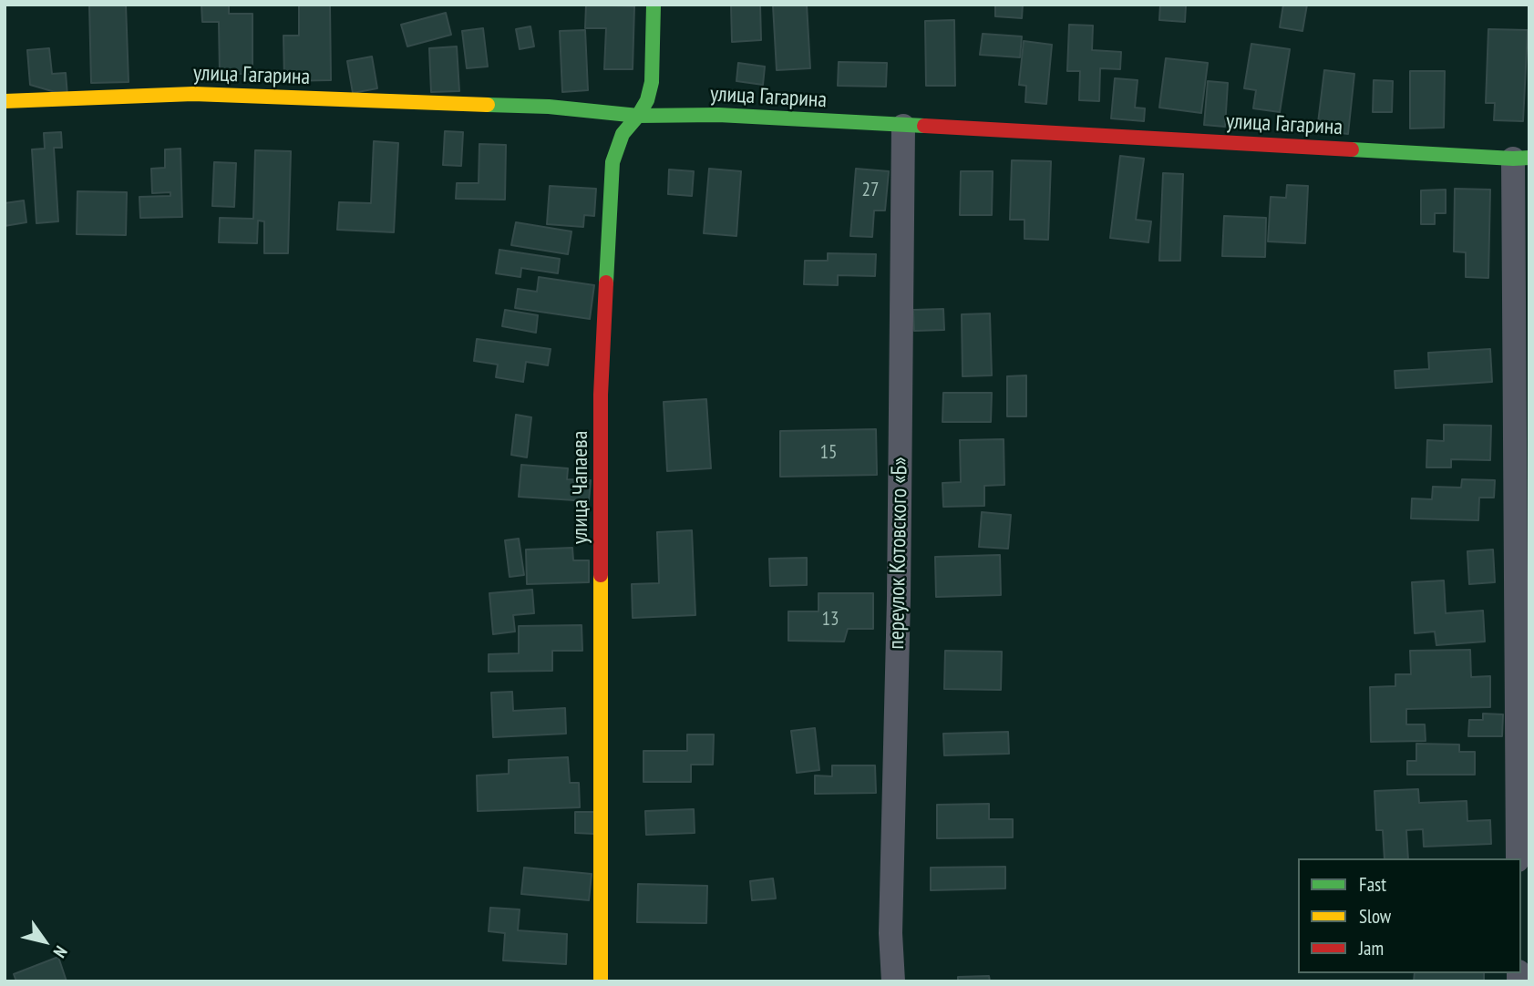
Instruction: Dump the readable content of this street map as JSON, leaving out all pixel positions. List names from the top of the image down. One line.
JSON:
{"streets":{"street":["улица Гагарина","улица Чапаева","переулок Котовского «Б»"]},"crossings":[["улица Гагарина","улица Чапаева"],["улица Гагарина","переулок Котовского «Б»"]],"house_numbers":["27","15","13"],"legend":["Fast","Slow","Jam"],"north":"bottom right"}
